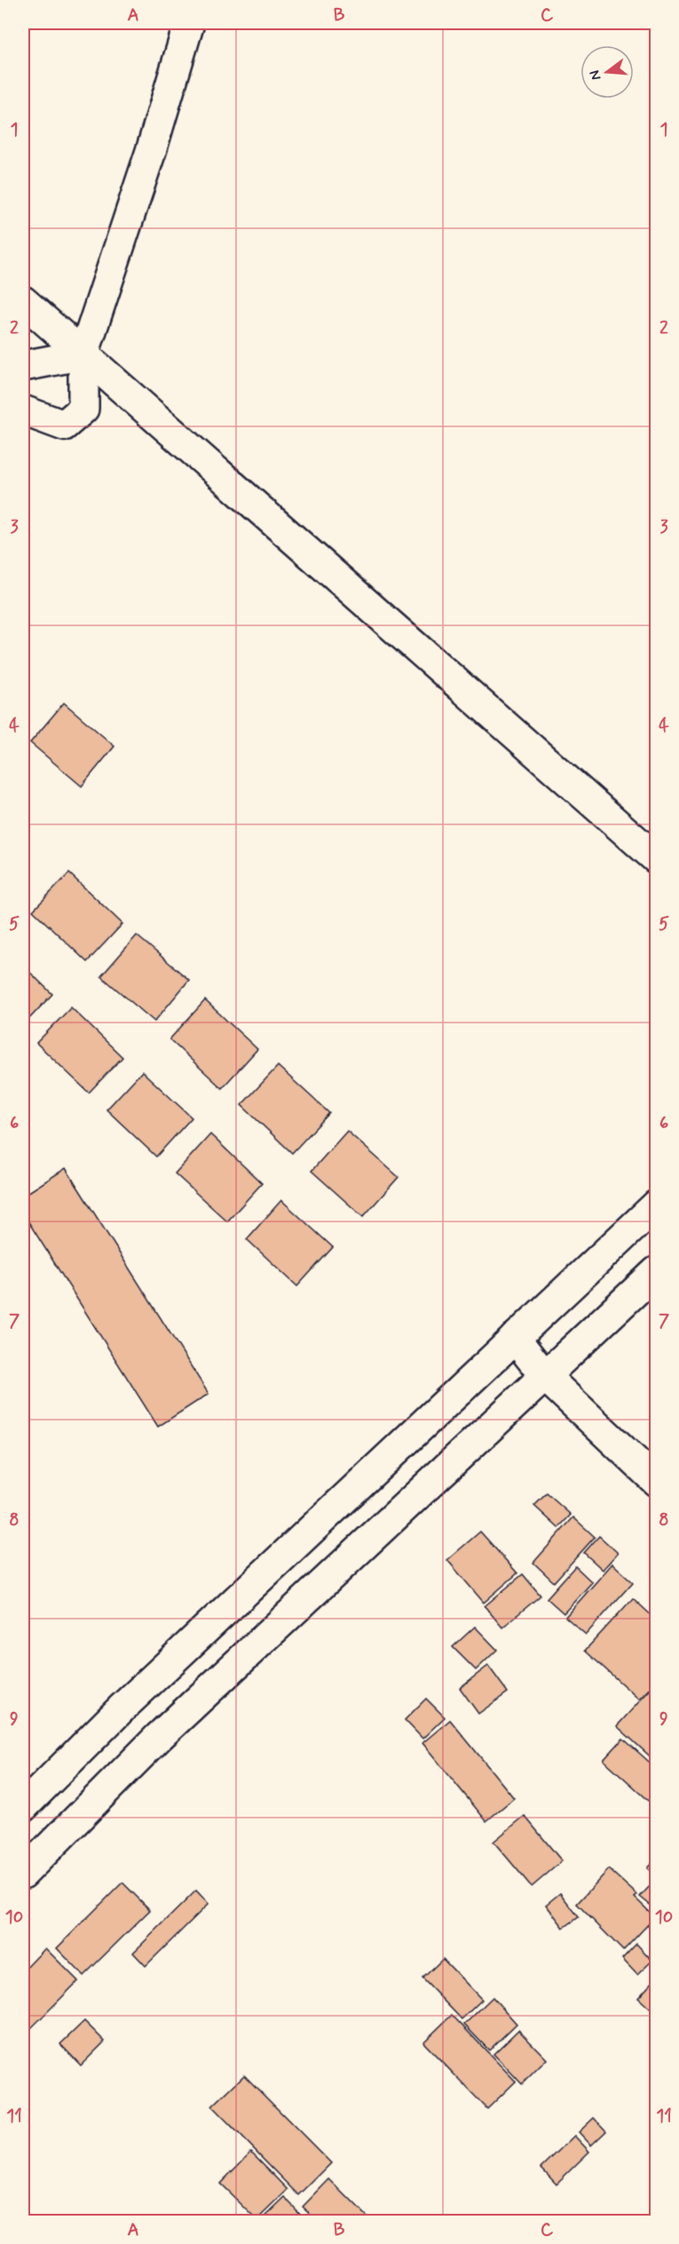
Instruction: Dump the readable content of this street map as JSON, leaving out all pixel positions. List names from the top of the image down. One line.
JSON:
{"north":"left","grid":{"columns":["A","B","C"],"rows":["1","2","3","4","5","6","7","8","9","10","11"]}}
